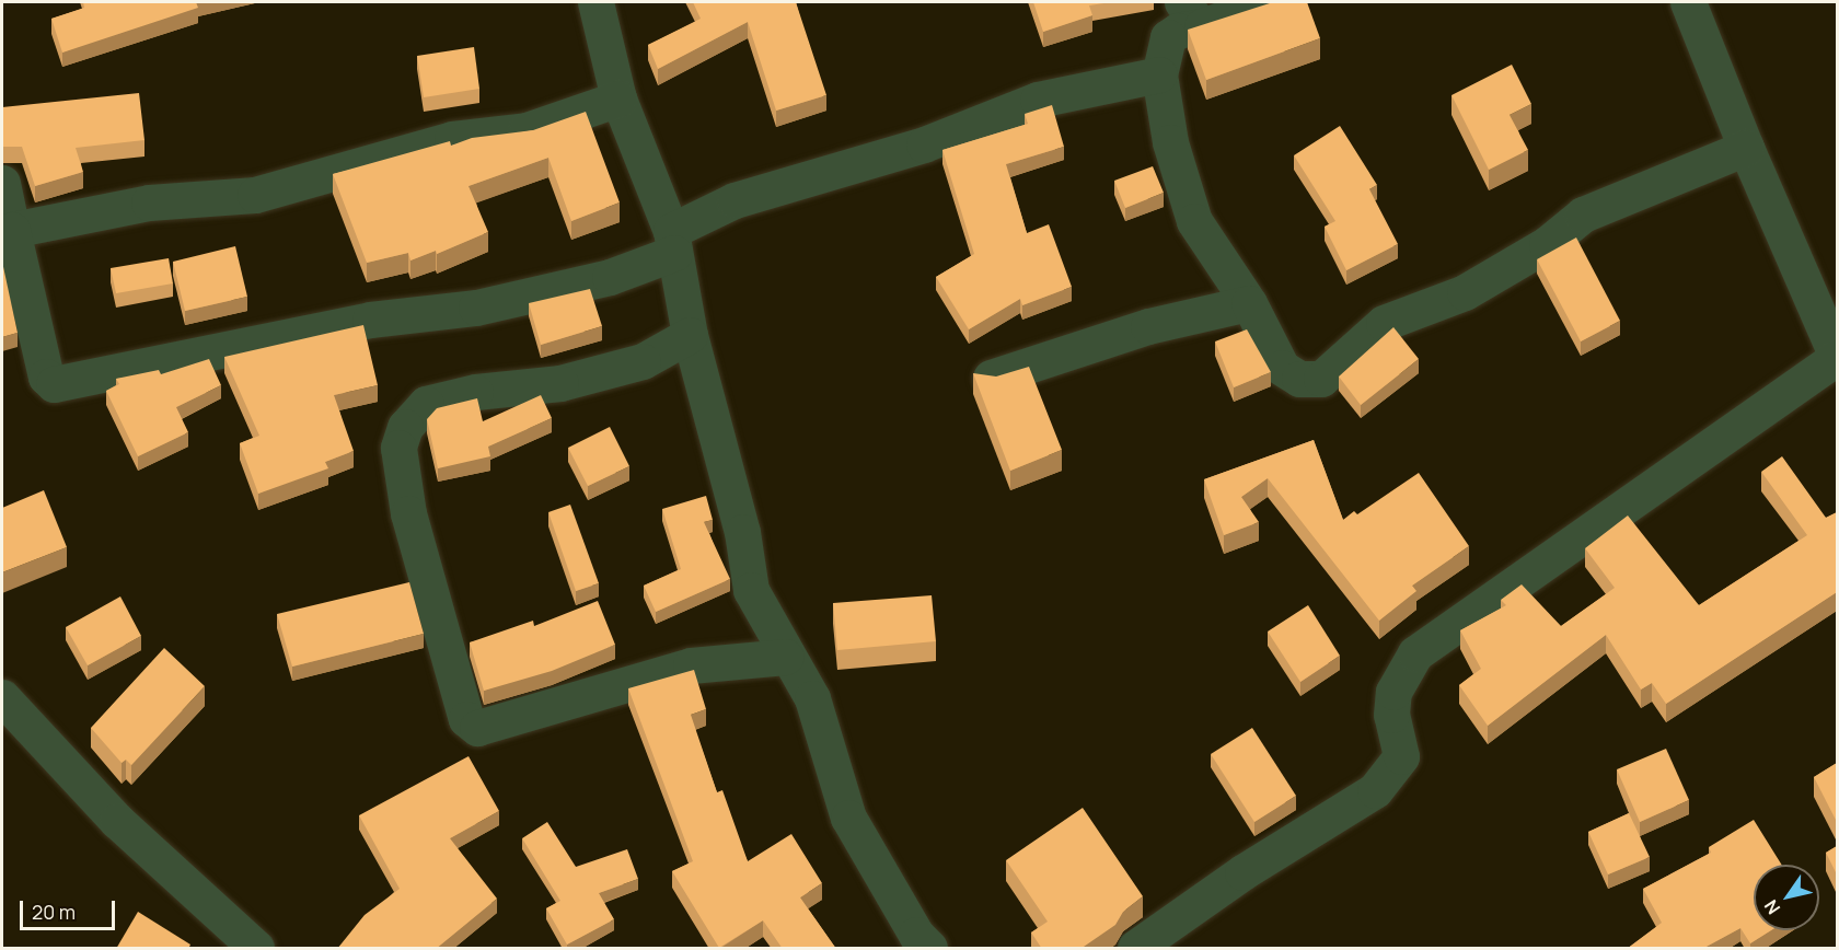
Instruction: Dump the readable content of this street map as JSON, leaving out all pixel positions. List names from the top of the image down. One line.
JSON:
{"scale_bar":"20 m","north":"bottom left"}
